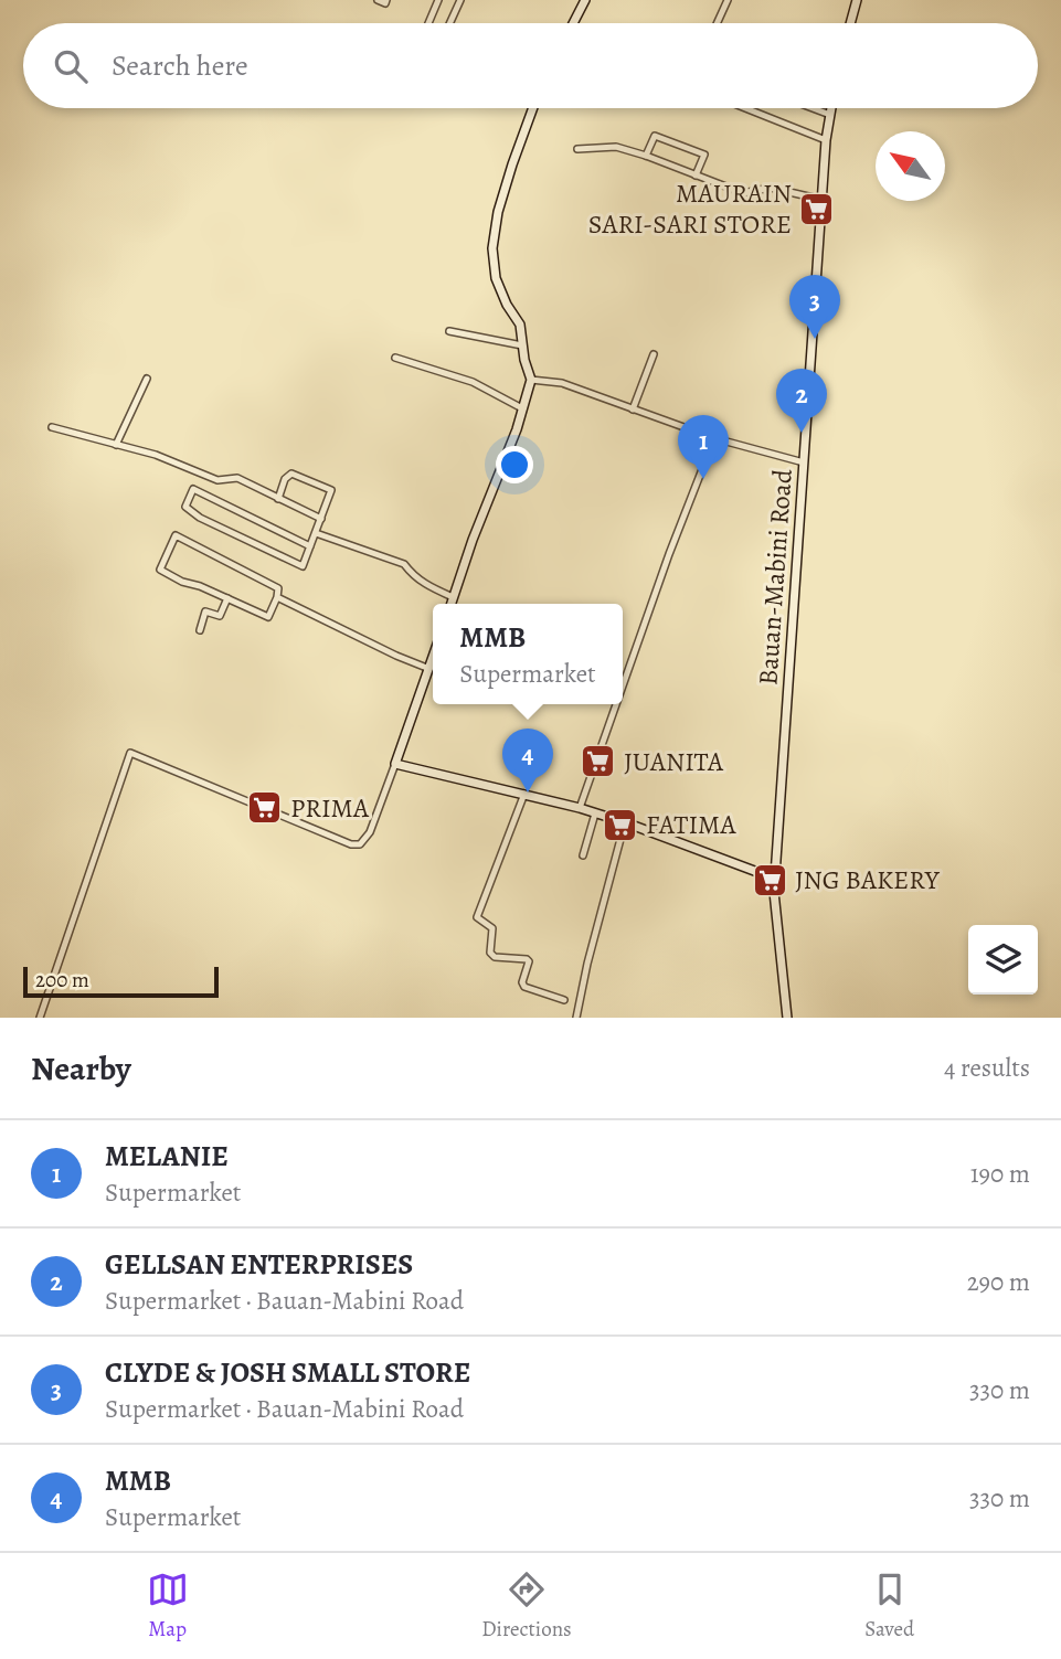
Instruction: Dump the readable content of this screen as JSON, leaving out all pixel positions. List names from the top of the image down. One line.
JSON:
{"streets":{"street":["Bauan-Mabini Road"]},"places":{"supermarket":["MAURAIN SARI-SARI STORE","JUANITA","PRIMA","FATIMA","JNG BAKERY"]},"scale_bar":"200 m","north":"top left","page":{"search":"Search here","pins":["3","2","1","4"],"popup":["MMB","Supermarket"],"scale":"200 m","heading":["Nearby","4 results"],"list":[{"mark":"1","name":"MELANIE","note":"Supermarket","value":"190 m"},{"mark":"2","name":"GELLSAN ENTERPRISES","note":"Supermarket · Bauan-Mabini Road","value":"290 m"},{"mark":"3","name":"CLYDE & JOSH SMALL STORE","note":"Supermarket · Bauan-Mabini Road","value":"330 m"},{"mark":"4","name":"MMB","note":"Supermarket","value":"330 m"}],"nav":["Map","Directions","Saved"]}}
